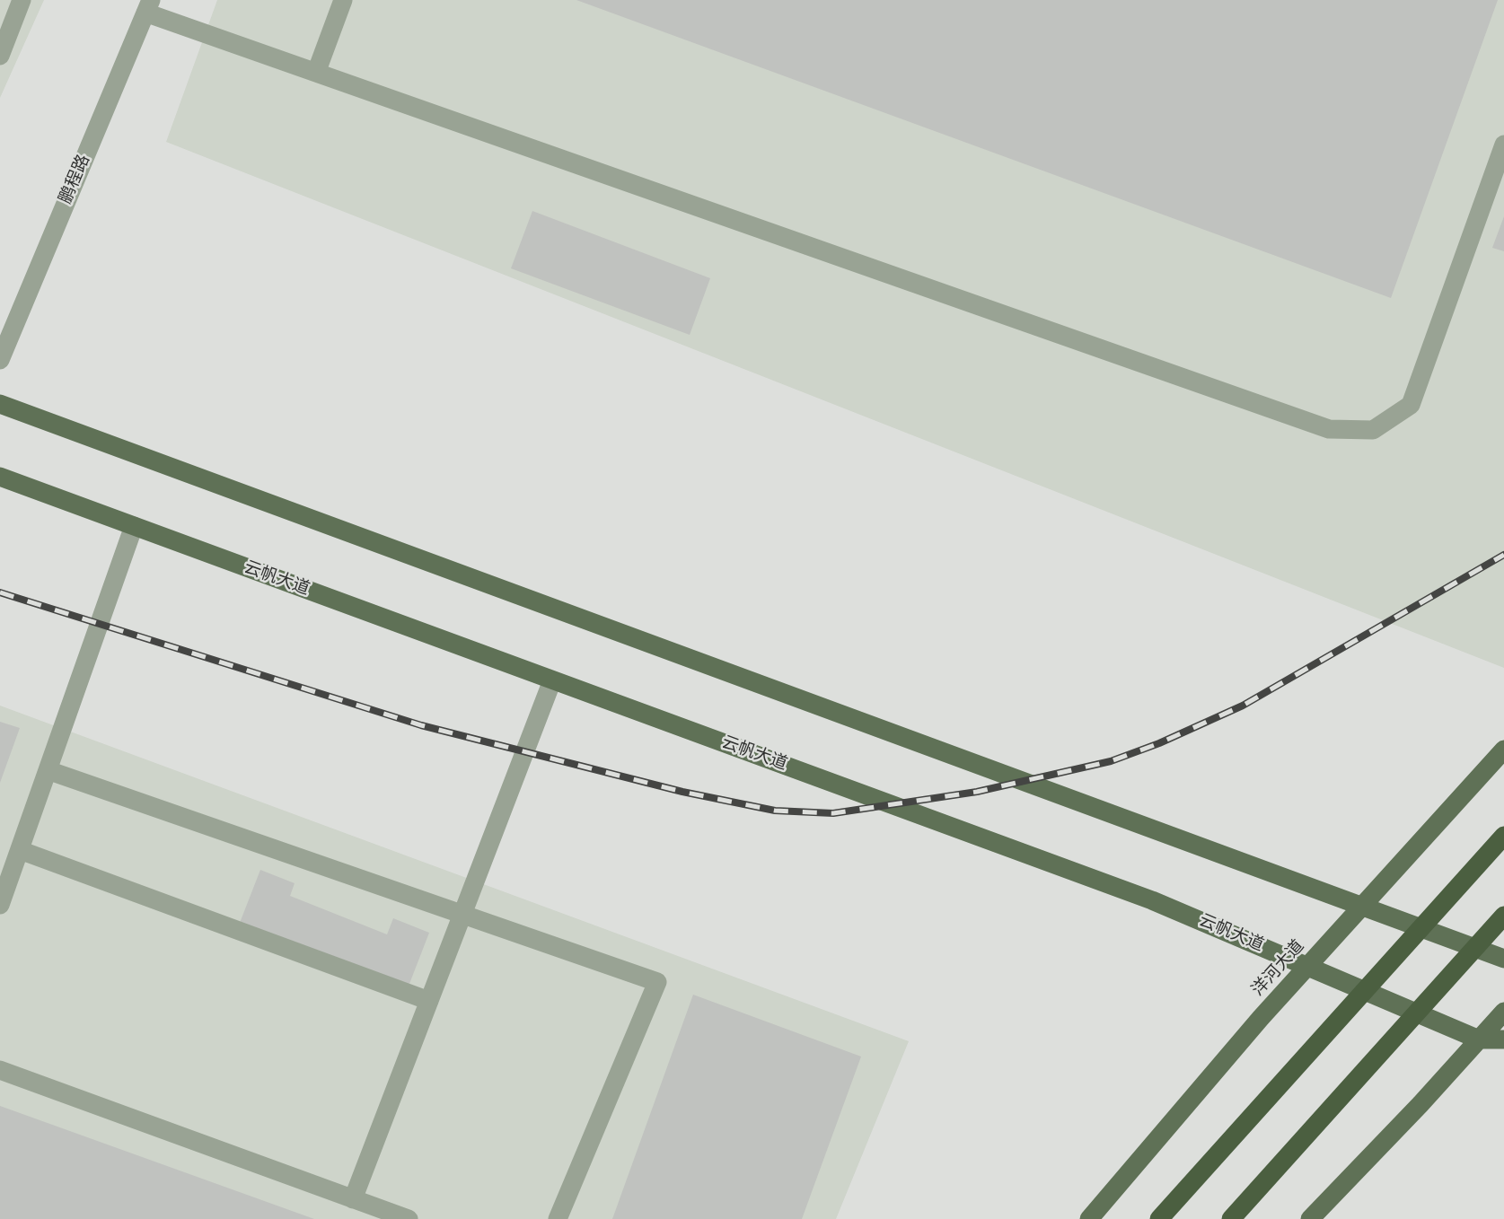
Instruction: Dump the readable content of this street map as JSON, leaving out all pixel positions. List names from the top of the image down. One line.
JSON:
{"streets":{"main road":["云帆大道","洋河大道"],"street":["鹏程路"]},"crossings":[["云帆大道","洋河大道"]]}
